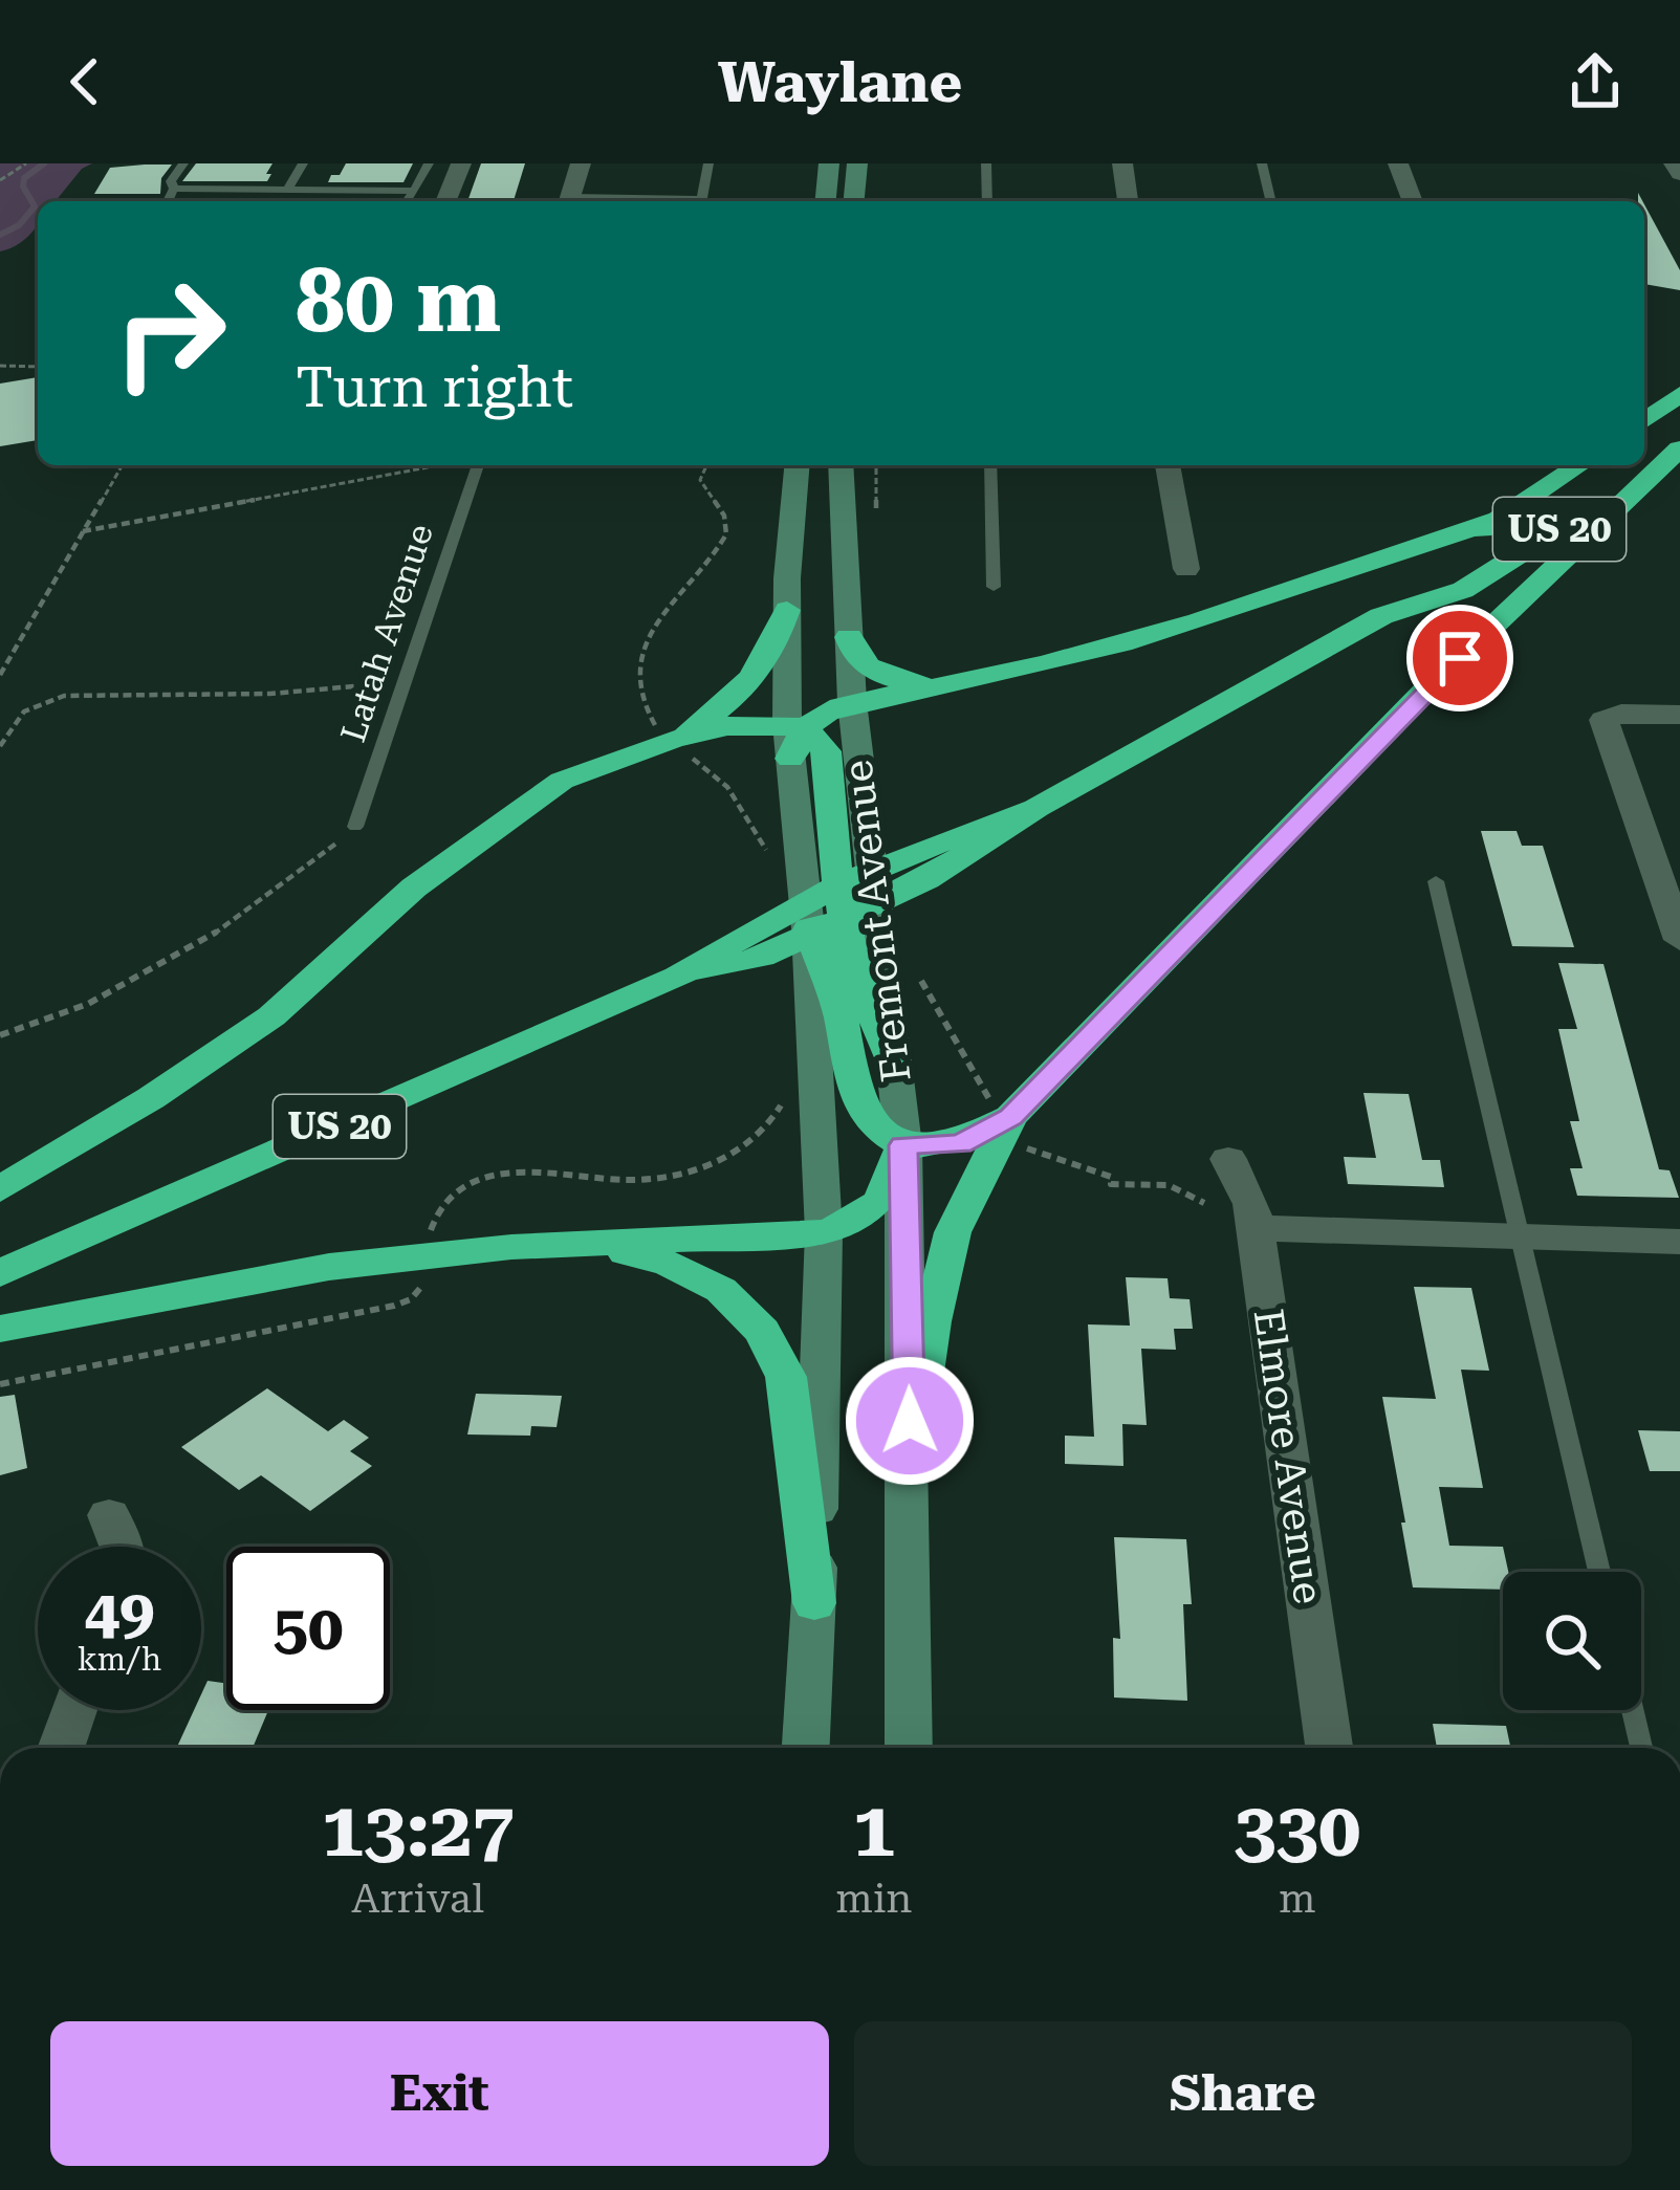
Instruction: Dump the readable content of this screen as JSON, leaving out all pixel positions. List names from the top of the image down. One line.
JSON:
{"streets":{"highway":["US 20"],"street":["Fremont Avenue","Elmore Avenue"],"lane":["Latah Avenue"]},"page":{"header":"Waylane","turn":["80 m","Turn right"],"speed":"49 km/h","limit":"50","eta":["13:27","Arrival","1","min","330","m"],"buttons":["Exit","Share"]}}
